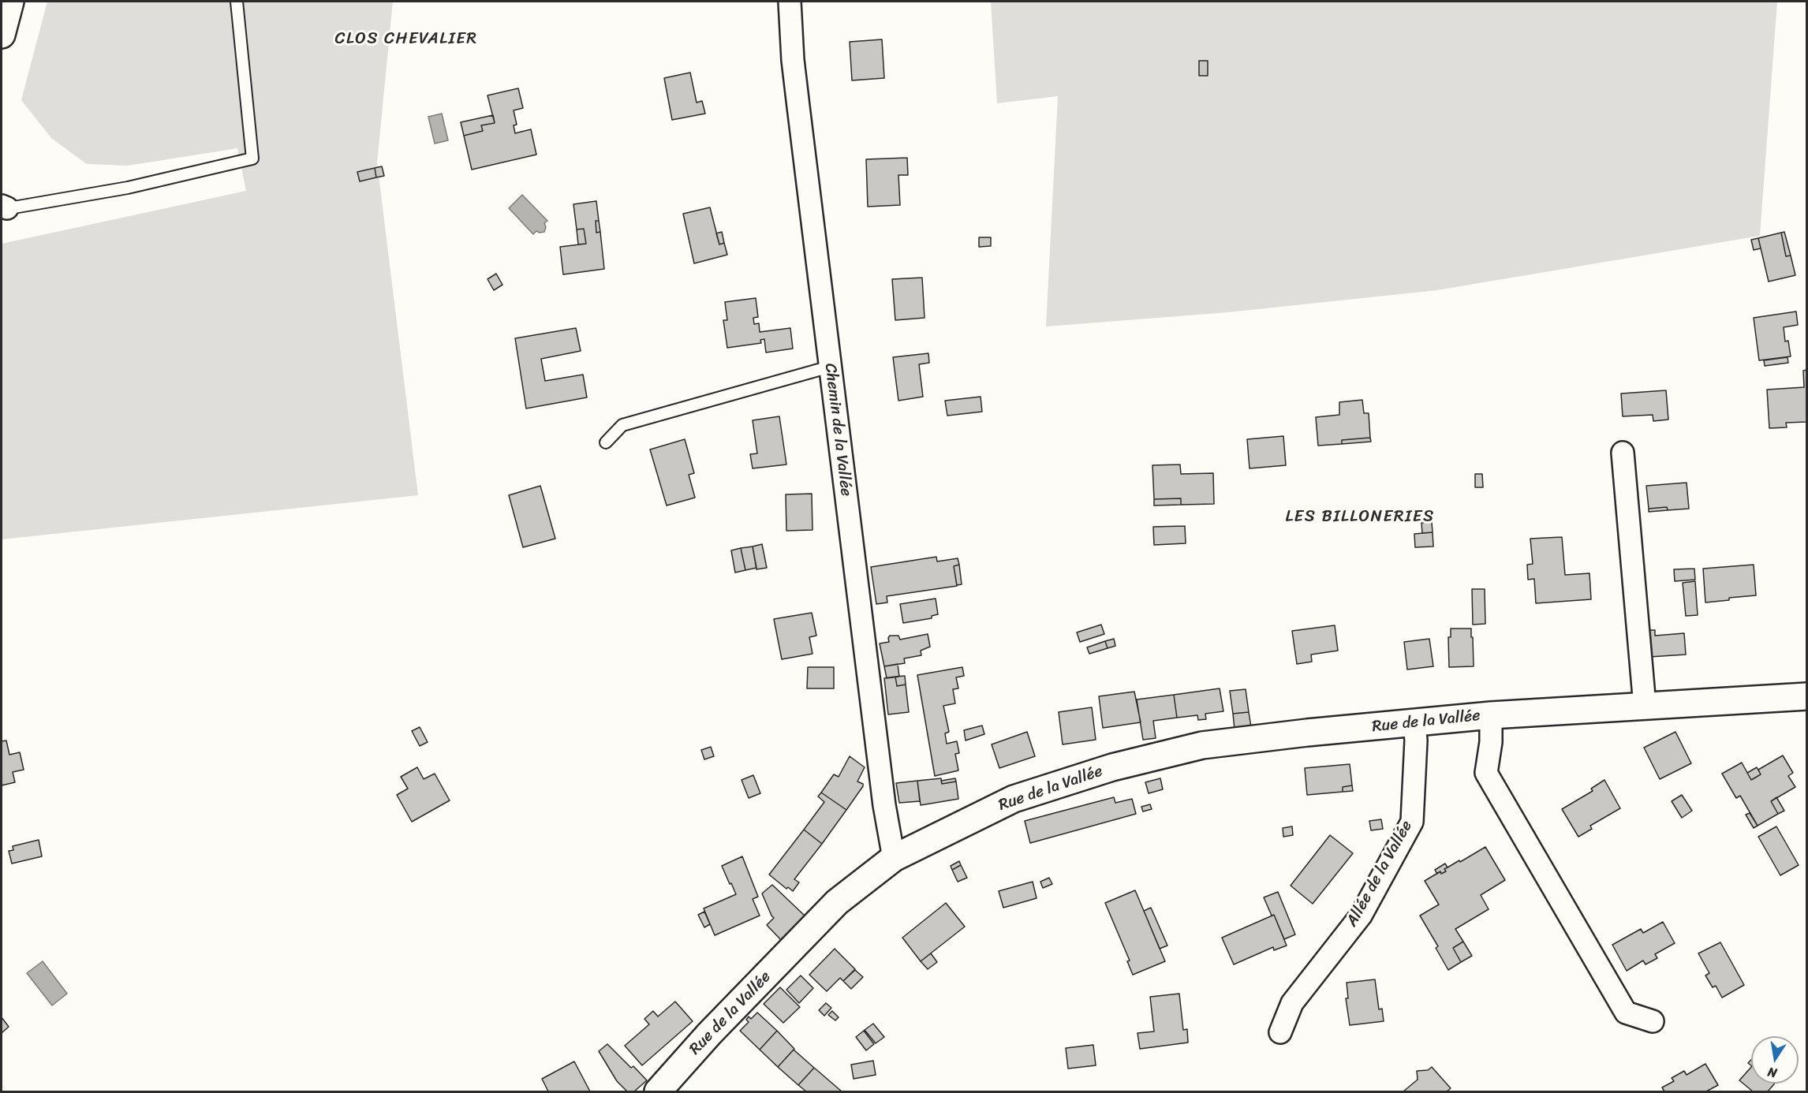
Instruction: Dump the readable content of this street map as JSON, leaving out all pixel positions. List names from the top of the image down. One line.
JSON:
{"streets":{"street":["Chemin de la Vallée","Rue de la Vallée","Allée de la Vallée"]},"crossings":[["Chemin de la Vallée","Rue de la Vallée"],["Rue de la Vallée","Allée de la Vallée"]],"districts":["CLOS CHEVALIER","LES BILLONERIES"],"north":"bottom"}
